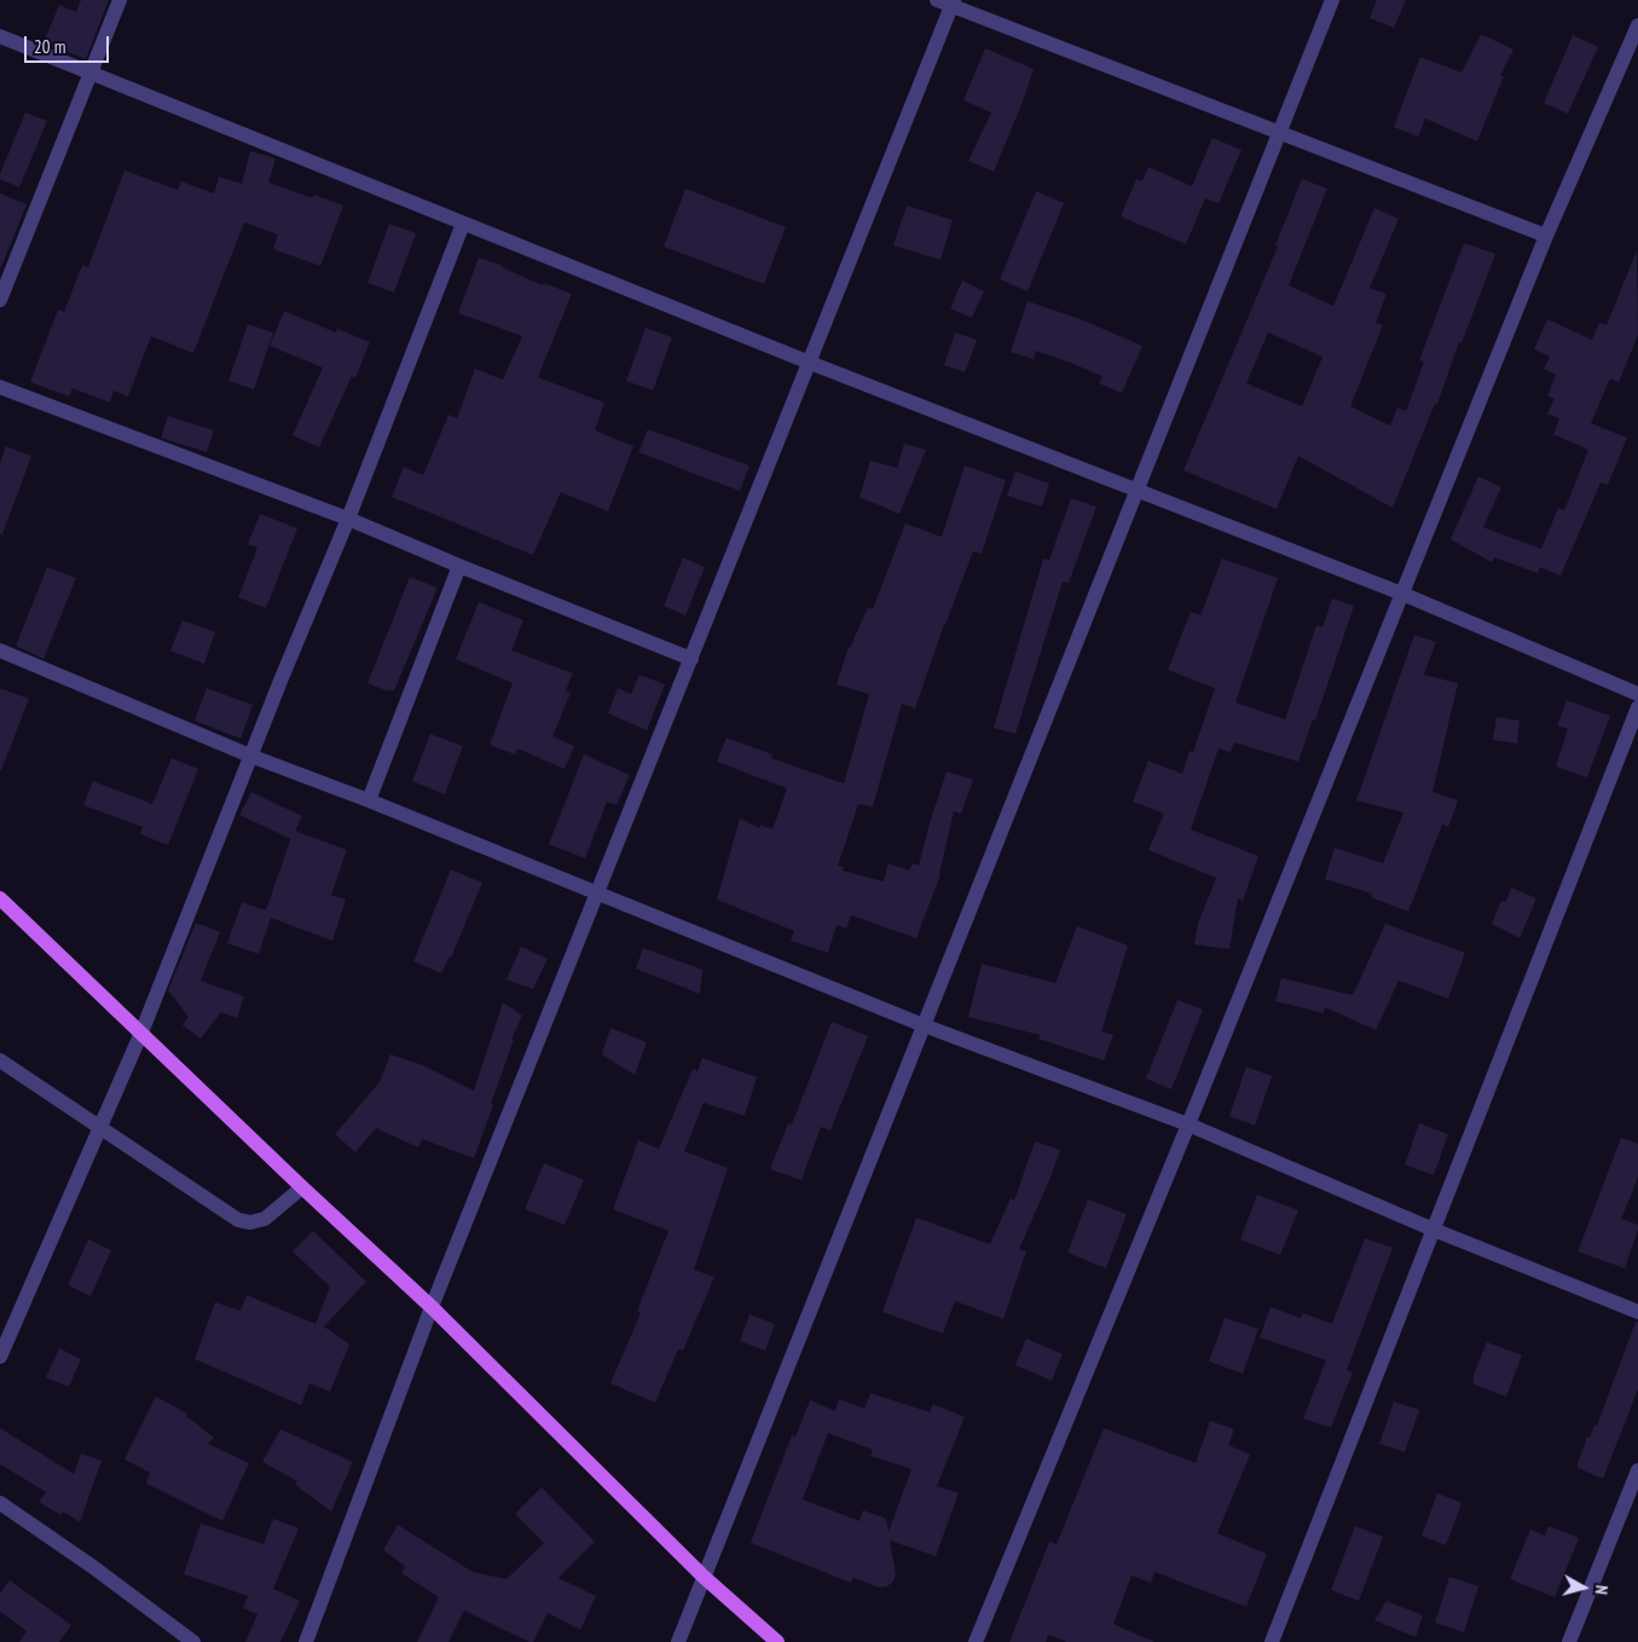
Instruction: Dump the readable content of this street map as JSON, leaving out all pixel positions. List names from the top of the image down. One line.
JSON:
{"scale_bar":"20 m","north":"right"}
